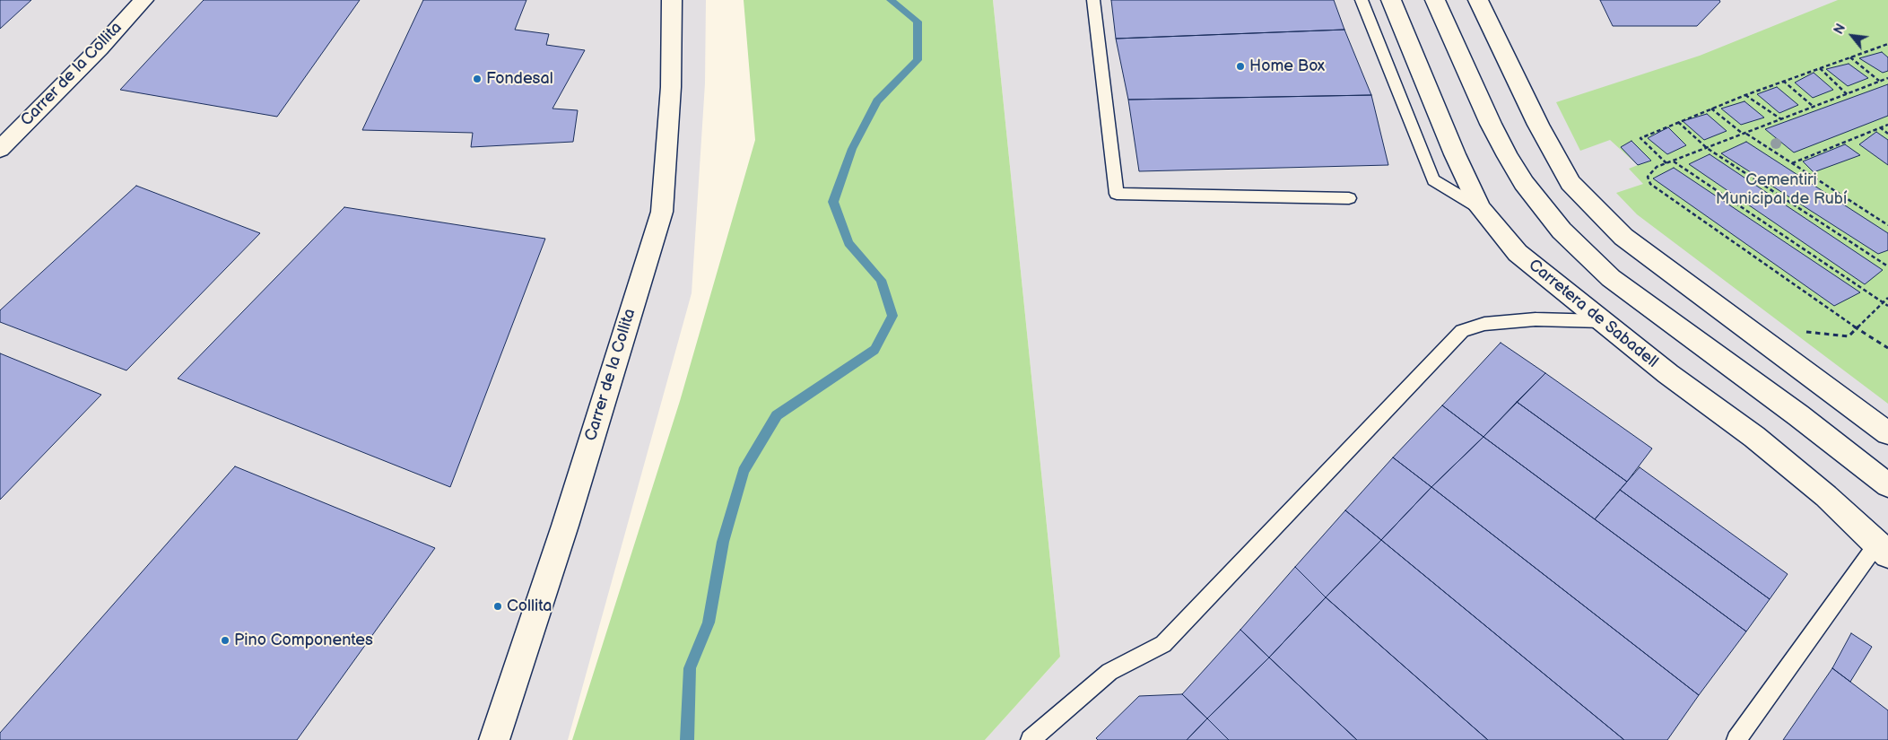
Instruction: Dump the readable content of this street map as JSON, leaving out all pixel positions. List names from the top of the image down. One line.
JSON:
{"streets":{"street":["Carrer de la Collita","Carretera de Sabadell"]},"parks":["Cementiri Municipal de Rubí"],"places":["Home Box","Fondesal","Collita","Pino Componentes"],"north":"top left"}
